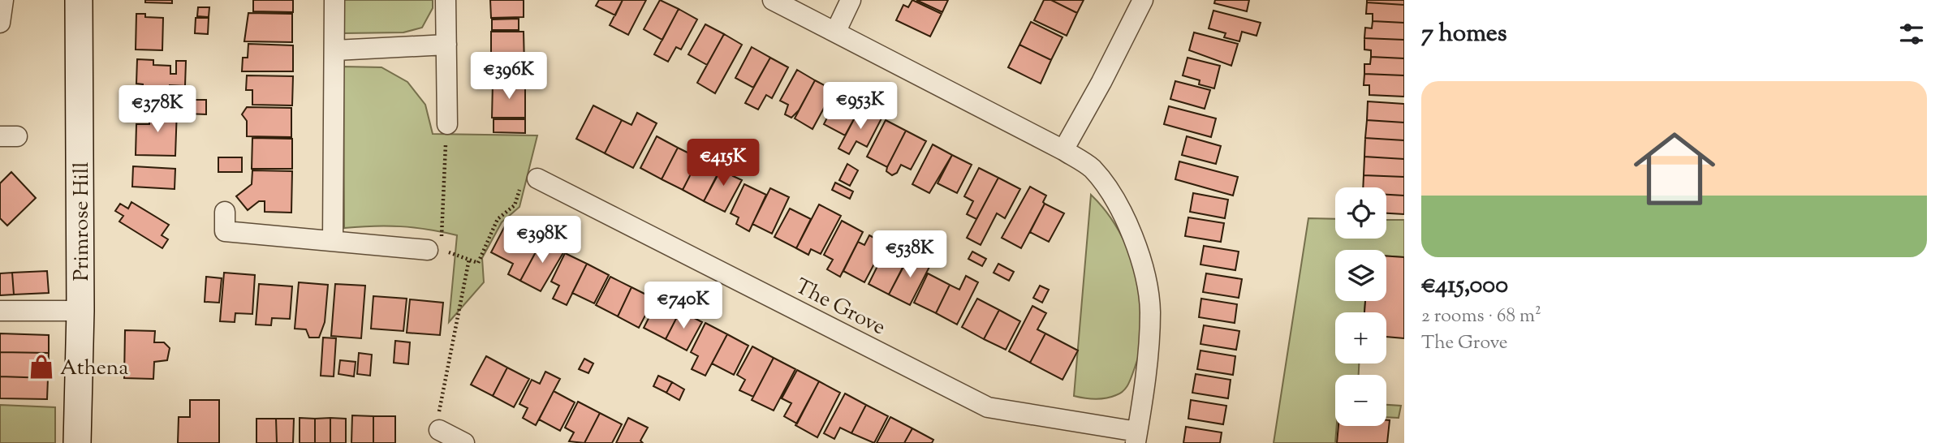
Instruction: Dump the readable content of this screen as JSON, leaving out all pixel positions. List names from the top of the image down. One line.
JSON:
{"streets":{"main road":["Primrose Hill"],"street":["The Grove"]},"places":{"shop":["Athena"]},"page":{"heading":"7 homes","price":["€396K","€953K","€378K","€415K","€398K","€538K","€740K"],"list":[{"name":"€415,000","note":"2 rooms · 68 m² · The Grove"}],"map_buttons":["+","−"]}}
